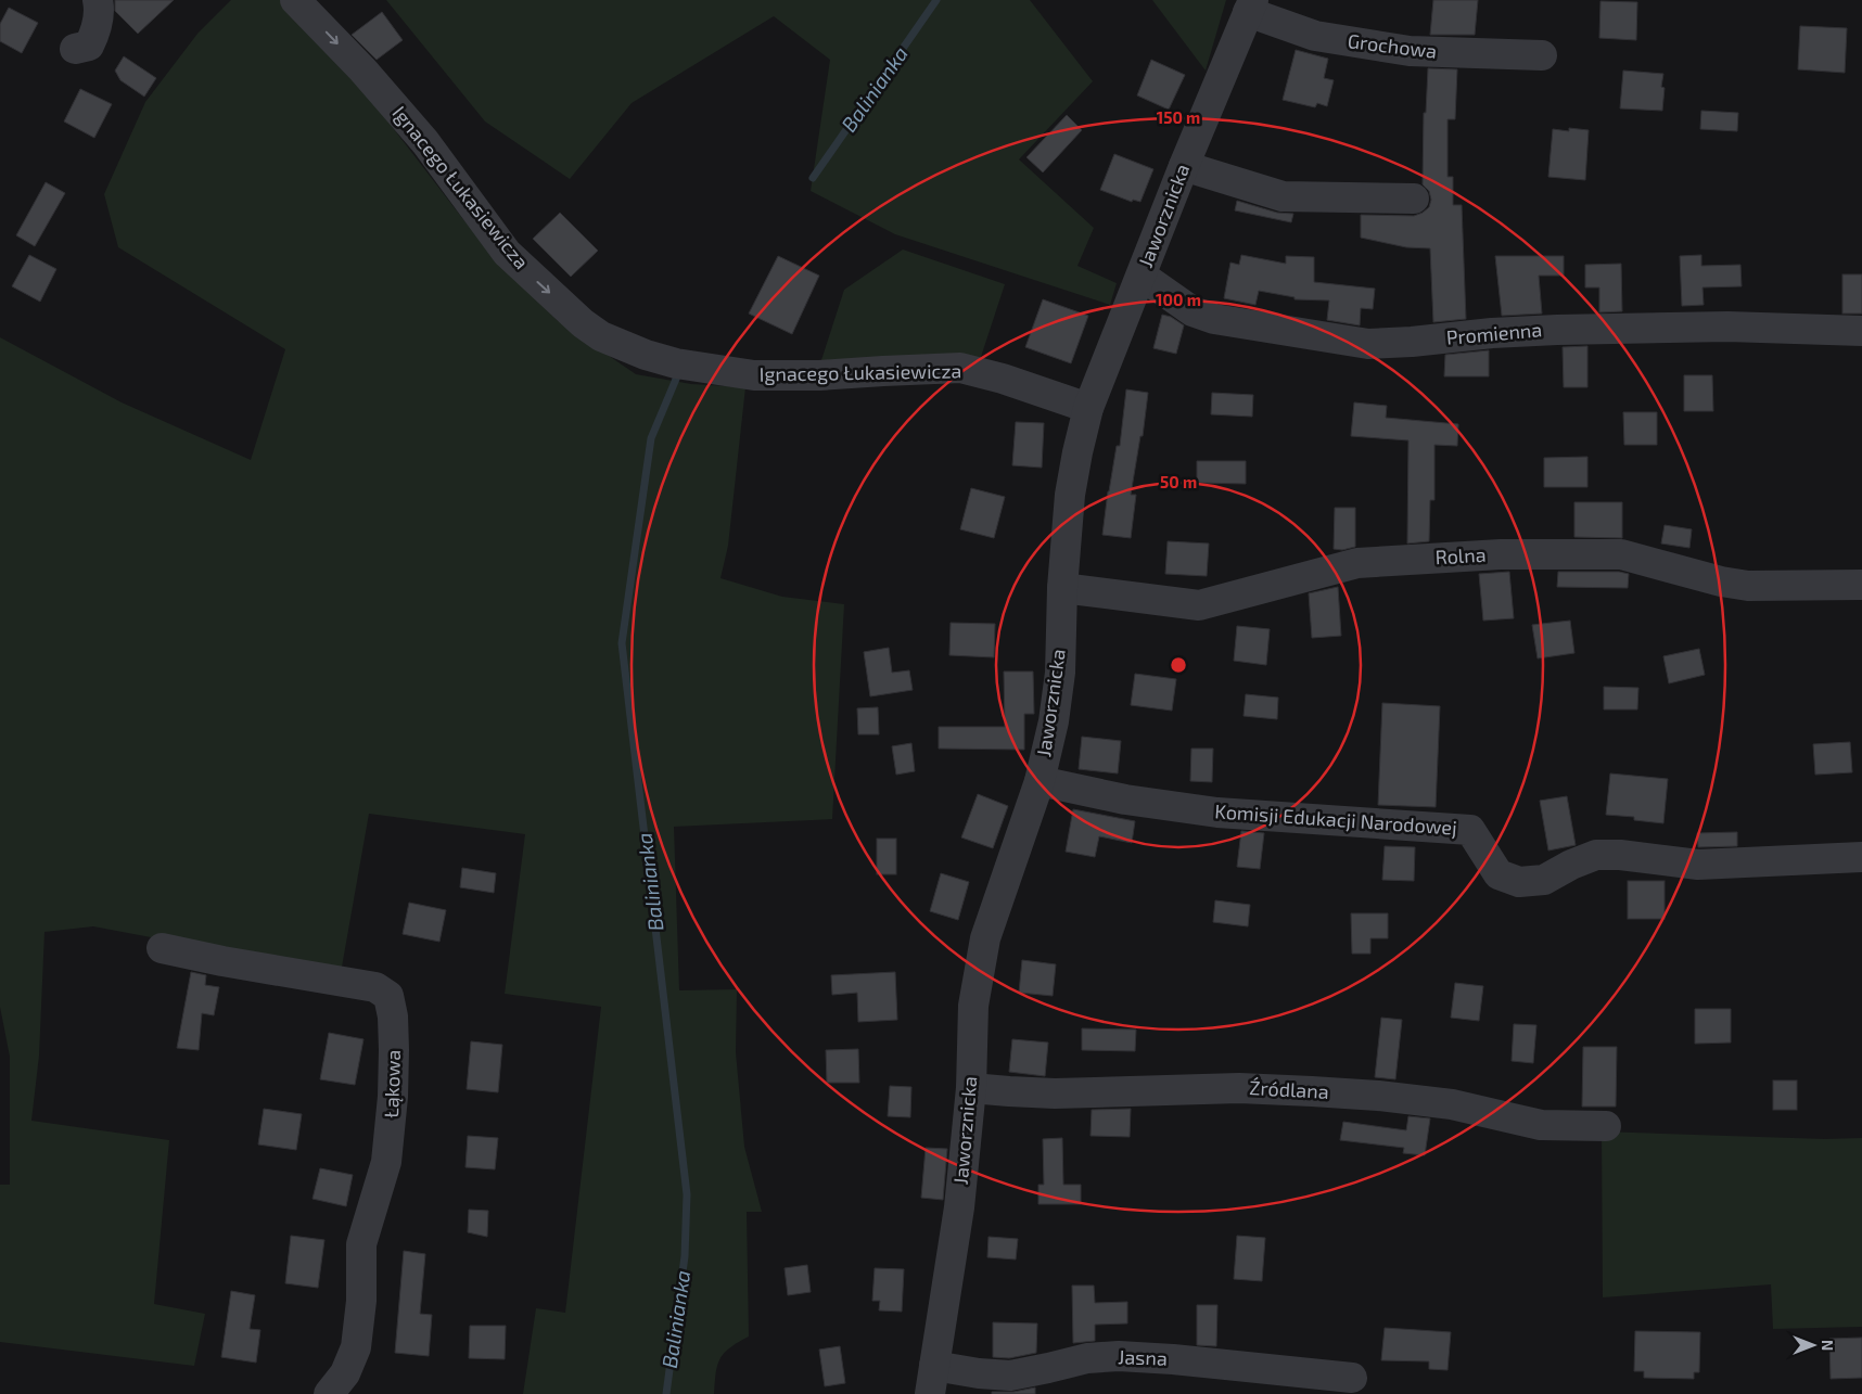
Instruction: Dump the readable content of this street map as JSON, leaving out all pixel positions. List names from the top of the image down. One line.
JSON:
{"streets":{"street":["Grochowa","Ignacego Łukasiewicza","Jaworznicka","Promienna","Rolna","Komisji Edukacji Narodowej","Łąkowa","Źródlana","Jasna"]},"crossings":[["Grochowa","Jaworznicka"],["Ignacego Łukasiewicza","Jaworznicka"],["Jaworznicka","Promienna"],["Jaworznicka","Rolna"],["Jaworznicka","Komisji Edukacji Narodowej"],["Jaworznicka","Źródlana"],["Jaworznicka","Jasna"]],"one_way":["Ignacego Łukasiewicza"],"water":["Balinianka"],"north":"right","rings":["150 m","100 m","50 m"]}
